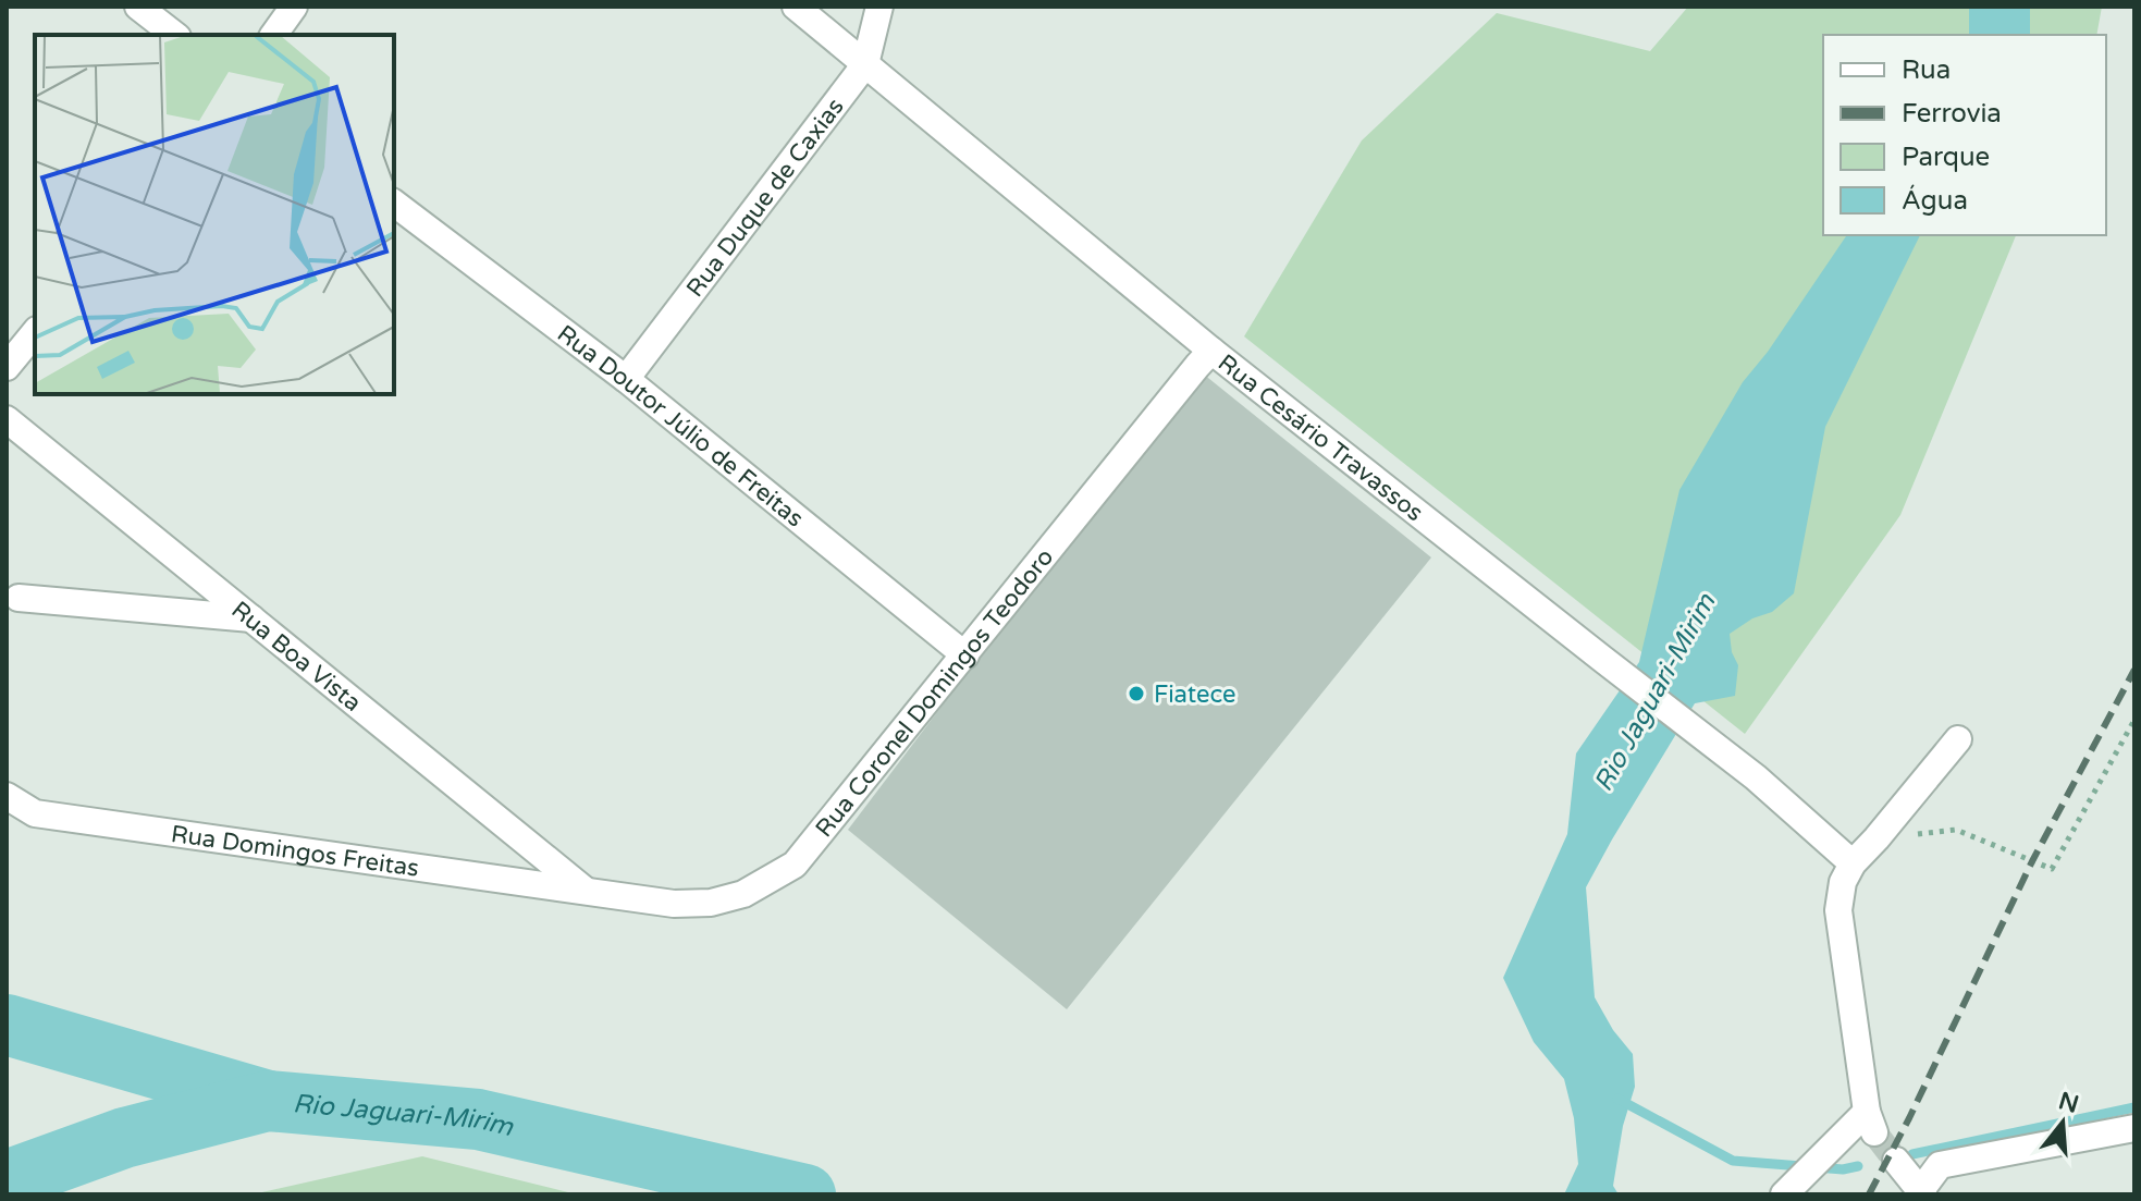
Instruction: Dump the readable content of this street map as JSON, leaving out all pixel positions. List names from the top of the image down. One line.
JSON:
{"streets":{"street":["Rua Duque de Caxias","Rua Doutor Júlio de Freitas","Rua Cesário Travassos","Rua Boa Vista","Rua Coronel Domingos Teodoro","Rua Domingos Freitas"]},"crossings":[["Rua Duque de Caxias","Rua Doutor Júlio de Freitas"],["Rua Duque de Caxias","Rua Cesário Travassos"],["Rua Doutor Júlio de Freitas","Rua Coronel Domingos Teodoro"],["Rua Cesário Travassos","Rua Coronel Domingos Teodoro"],["Rua Boa Vista","Rua Coronel Domingos Teodoro"],["Rua Boa Vista","Rua Domingos Freitas"],["Rua Coronel Domingos Teodoro","Rua Domingos Freitas"]],"water":["Rio Jaguari-Mirim"],"places":["Fiatece"],"legend":["Rua","Ferrovia","Parque","Água"],"north":"top"}
